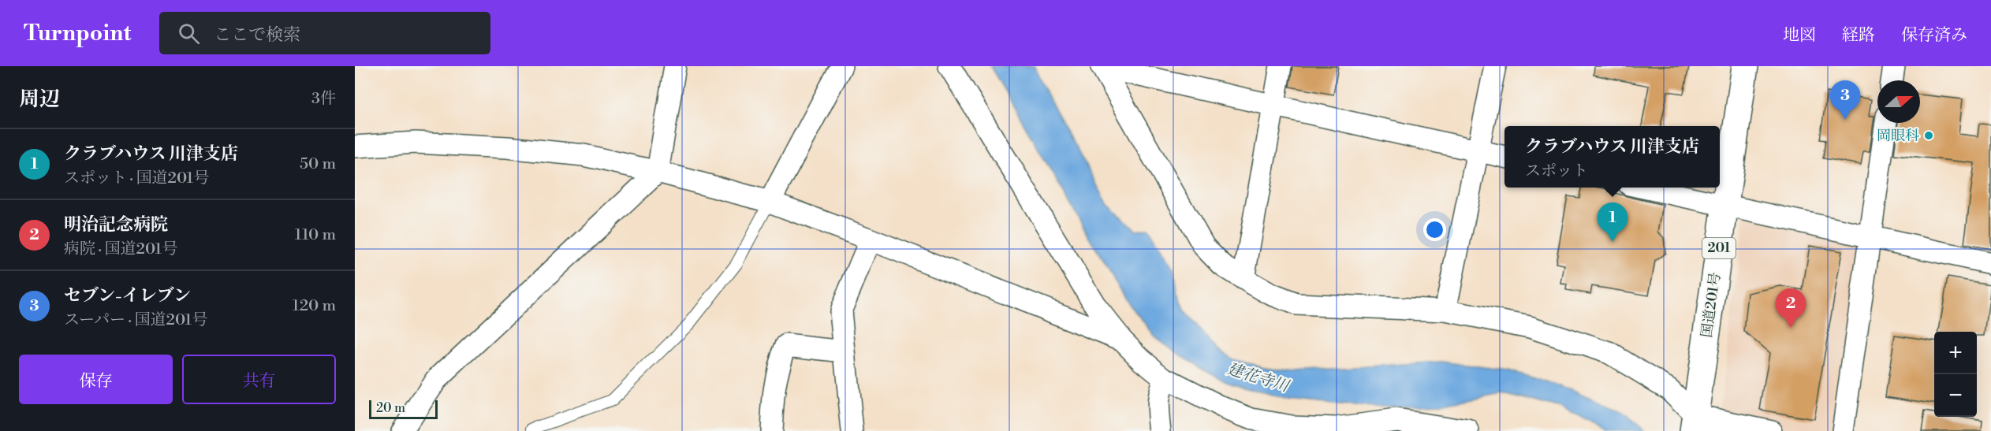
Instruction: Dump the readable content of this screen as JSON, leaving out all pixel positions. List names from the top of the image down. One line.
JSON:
{"streets":{"highway":["201","国道201号"]},"water":["建花寺川"],"places":["岡眼科"],"scale_bar":"20 m","north":"right","page":{"header":"Turnpoint","search":"ここで検索","nav":["地図","経路","保存済み"],"heading":["周辺","3件"],"pins":["3","1","2"],"popup":["クラブハウス 川津支店","スポット"],"list":[{"mark":"1","name":"クラブハウス 川津支店","note":"スポット · 国道201号","value":"50 m"},{"mark":"2","name":"明治記念病院","note":"病院 · 国道201号","value":"110 m"},{"mark":"3","name":"セブン-イレブン","note":"スーパー · 国道201号","value":"120 m"}],"map_buttons":["+","−"],"buttons":["保存","共有"],"scale":"20 m"}}
